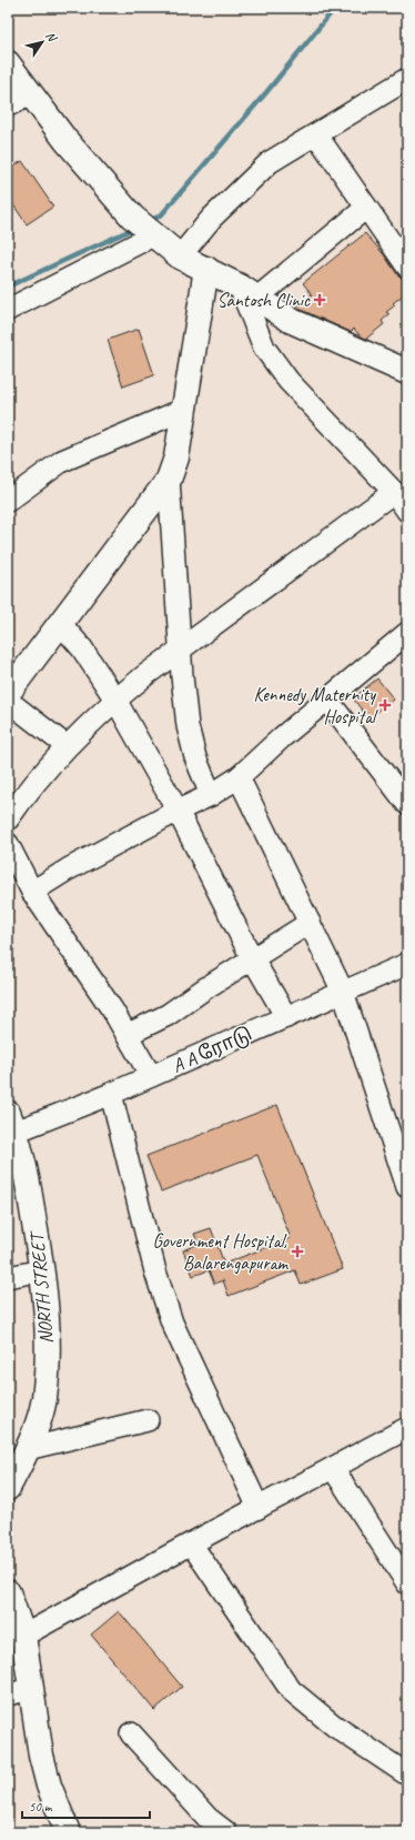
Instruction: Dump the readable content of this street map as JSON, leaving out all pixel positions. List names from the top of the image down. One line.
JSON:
{"streets":{"street":["A A ரோடு","NORTH STREET"]},"crossings":[["A A ரோடு","NORTH STREET"]],"places":{"health":["Santosh Clinic","Kennedy Maternity Hospital","Government Hospital, Balarengapuram"]},"scale_bar":"50 m","north":"top right"}
